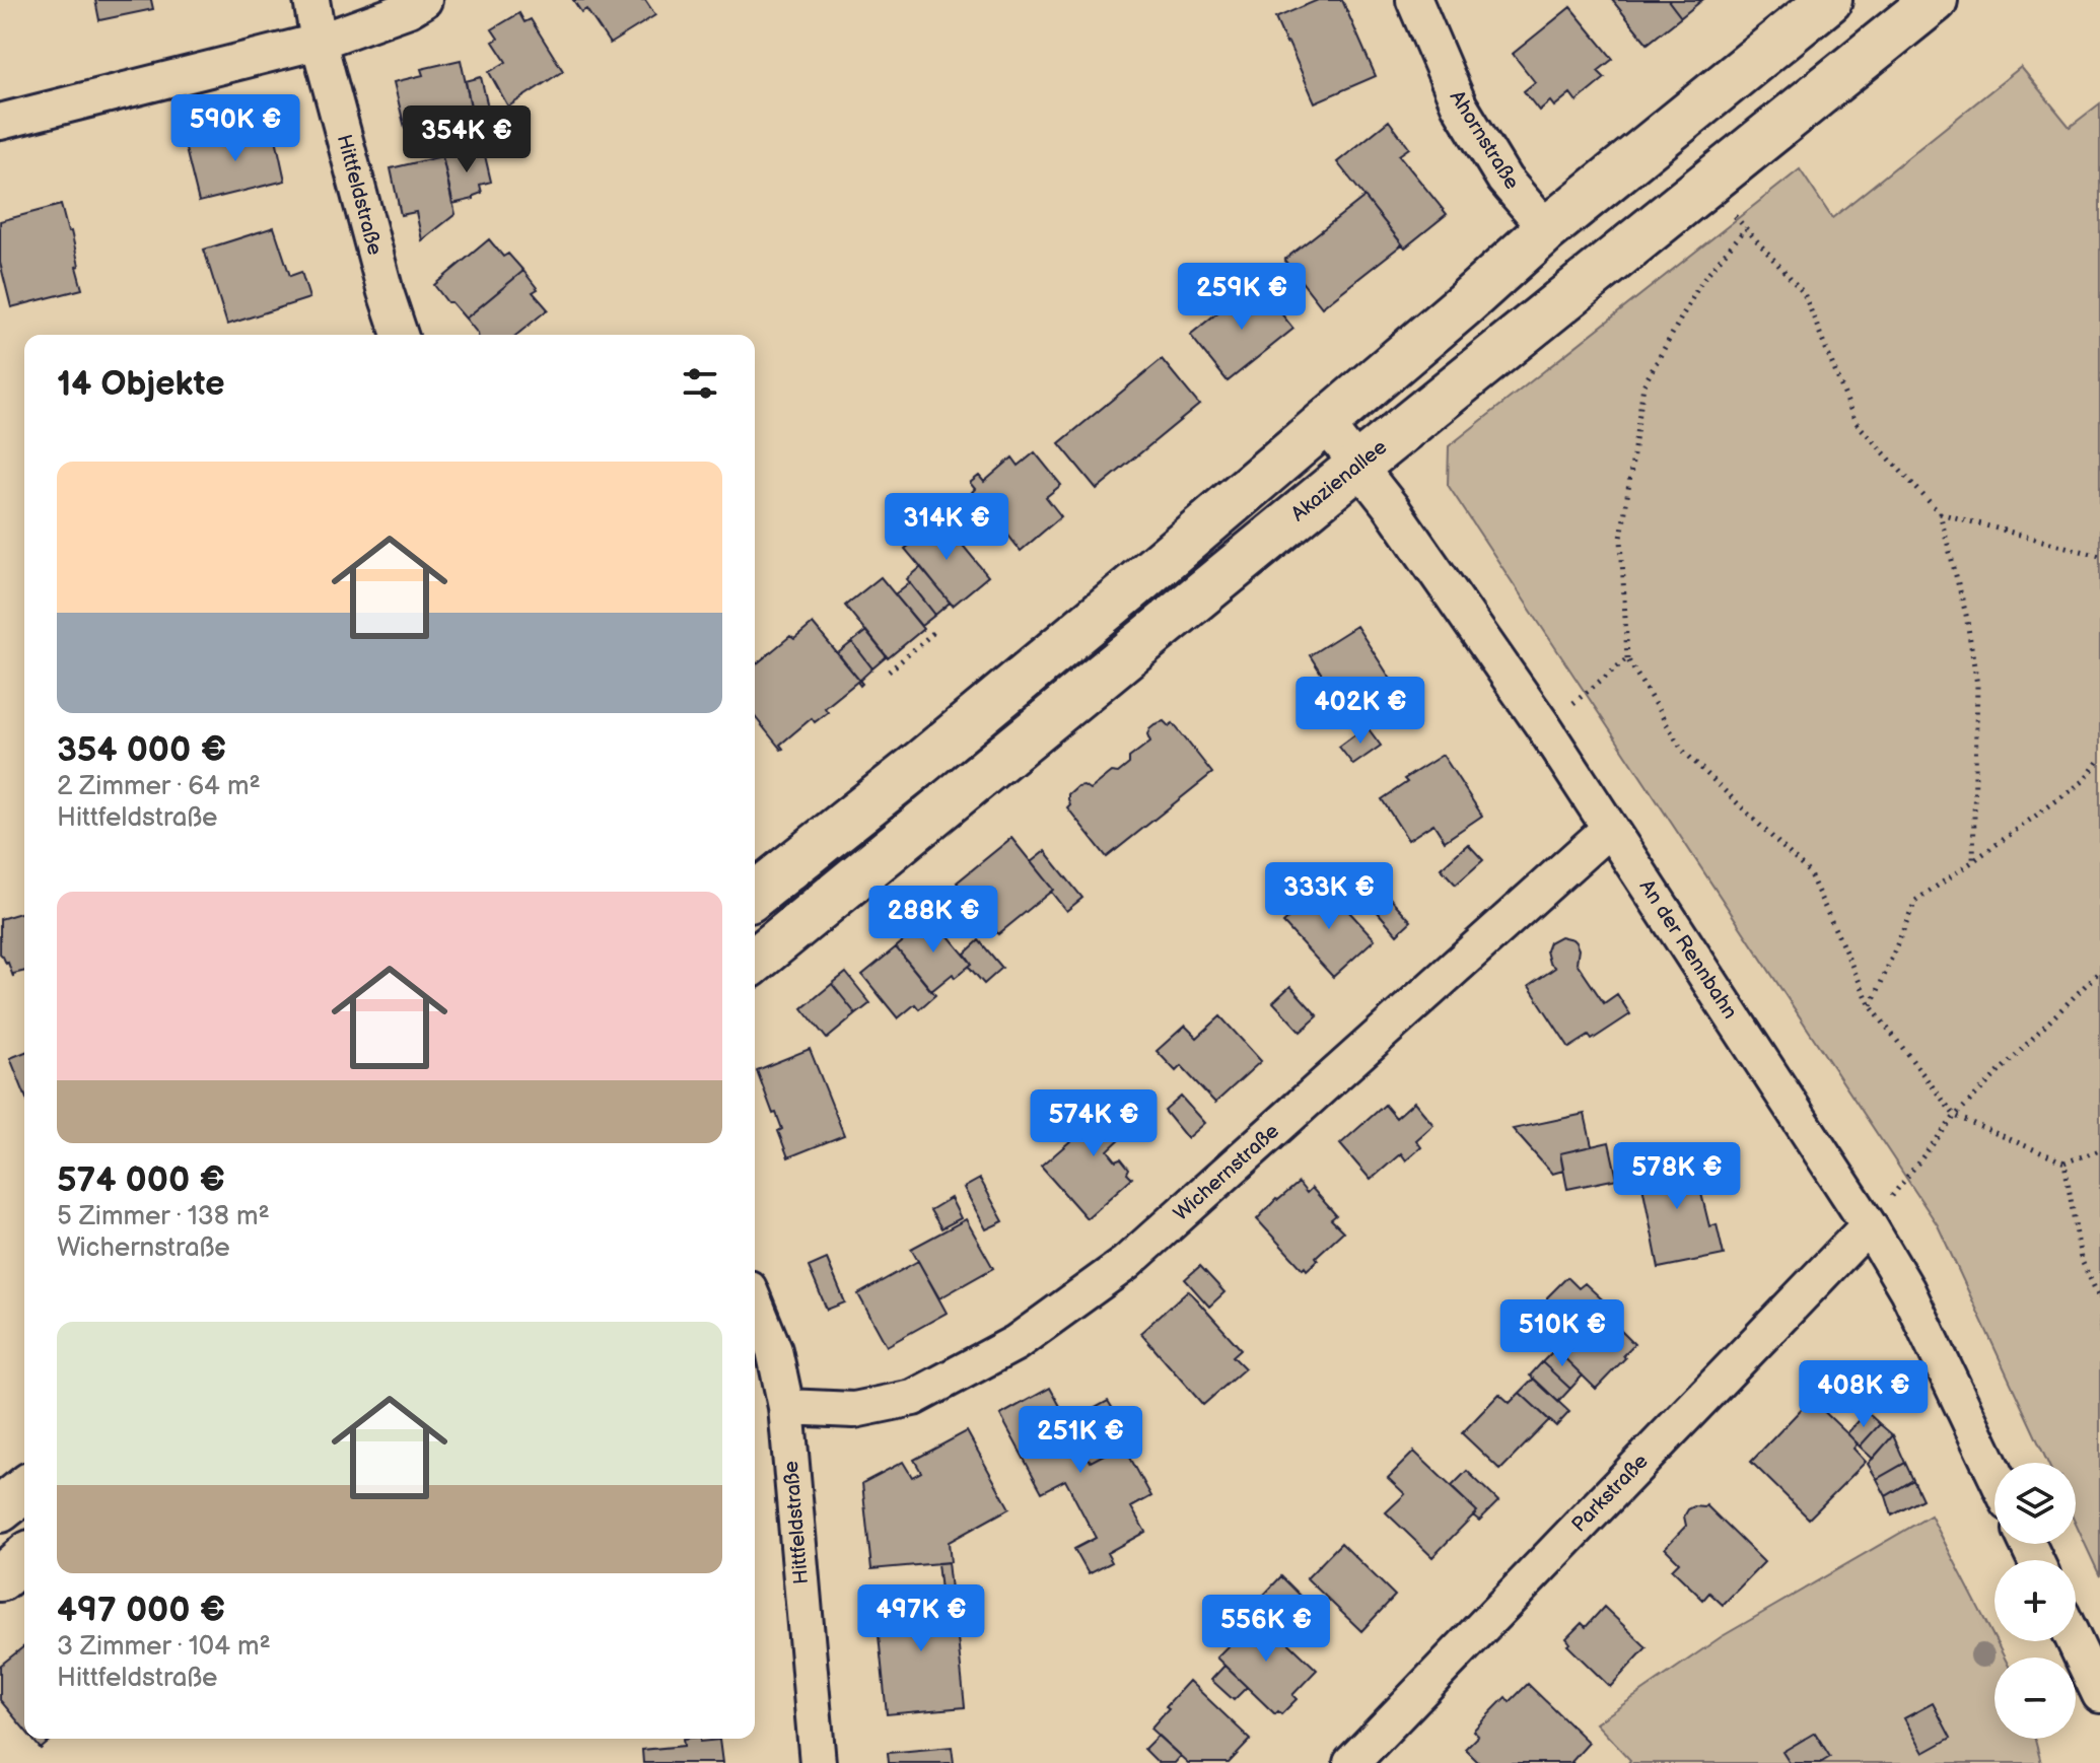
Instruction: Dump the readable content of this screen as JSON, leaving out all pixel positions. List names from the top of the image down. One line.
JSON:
{"streets":{"main road":["Akazienallee"],"street":["Ahornstraße","Hittfeldstraße","An der Rennbahn","Wichernstraße","Parkstraße"]},"crossings":[["Hittfeldstraße","Wichernstraße"],["Akazienallee","An der Rennbahn"],["An der Rennbahn","Wichernstraße"],["An der Rennbahn","Parkstraße"]],"page":{"price":["590K €","354K €","259K €","314K €","402K €","333K €","288K €","574K €","578K €","510K €","408K €","251K €","497K €","556K €"],"heading":"14 Objekte","list":[{"name":"354 000 €","note":"2 Zimmer · 64 m² · Hittfeldstraße"},{"name":"574 000 €","note":"5 Zimmer · 138 m² · Wichernstraße"},{"name":"497 000 €","note":"3 Zimmer · 104 m² · Hittfeldstraße"}],"map_buttons":["+","−"]}}
